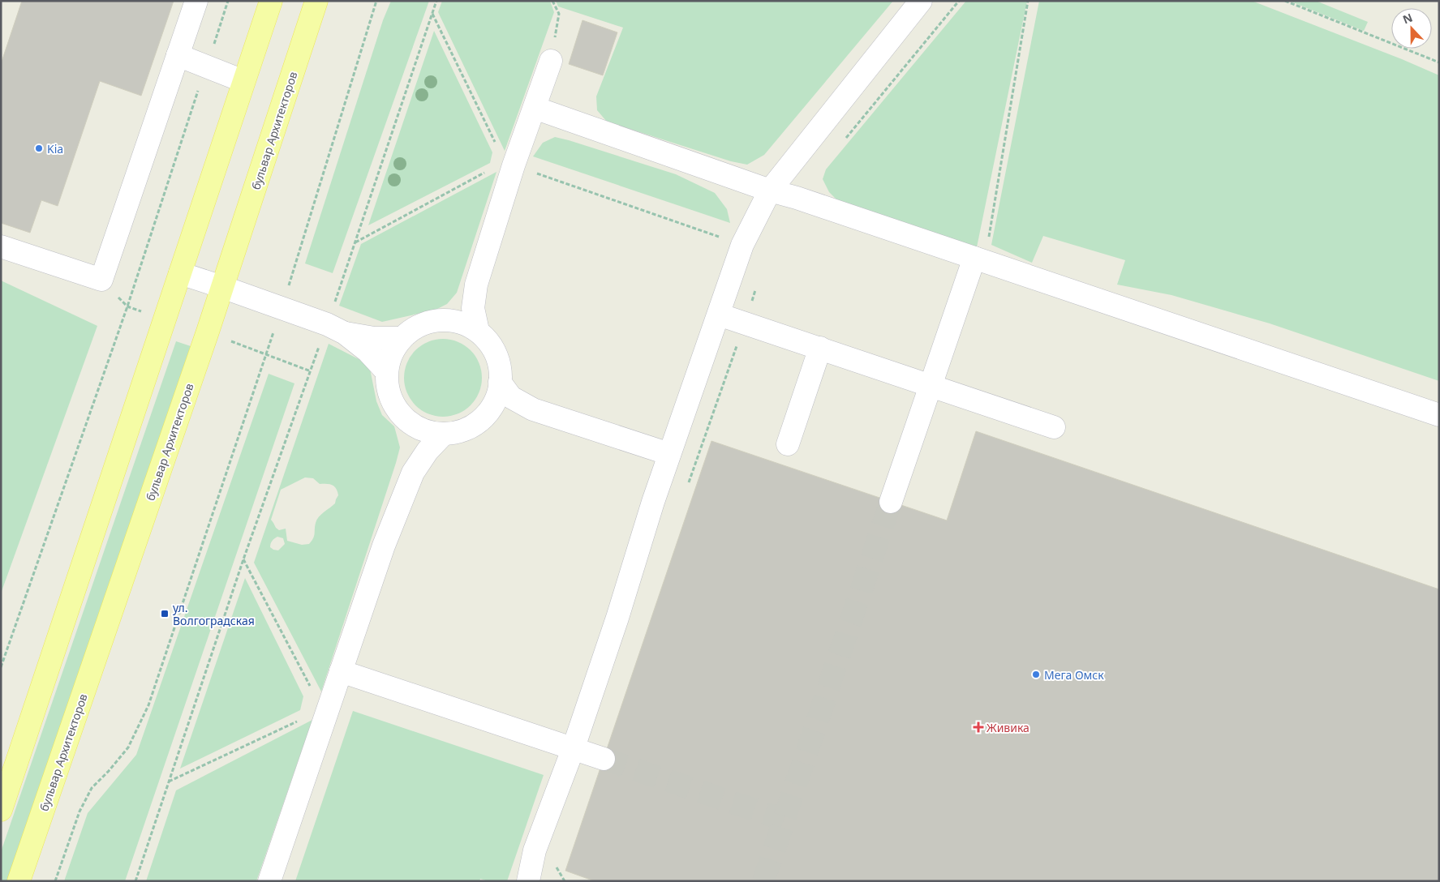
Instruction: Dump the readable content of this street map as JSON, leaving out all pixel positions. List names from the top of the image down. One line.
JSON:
{"streets":{"main road":["бульвар Архитекторов"]},"places":{"other":["Kia","Мега Омск"],"transit":["ул. Волгоградская"],"health":["Живика"]},"north":"top"}
